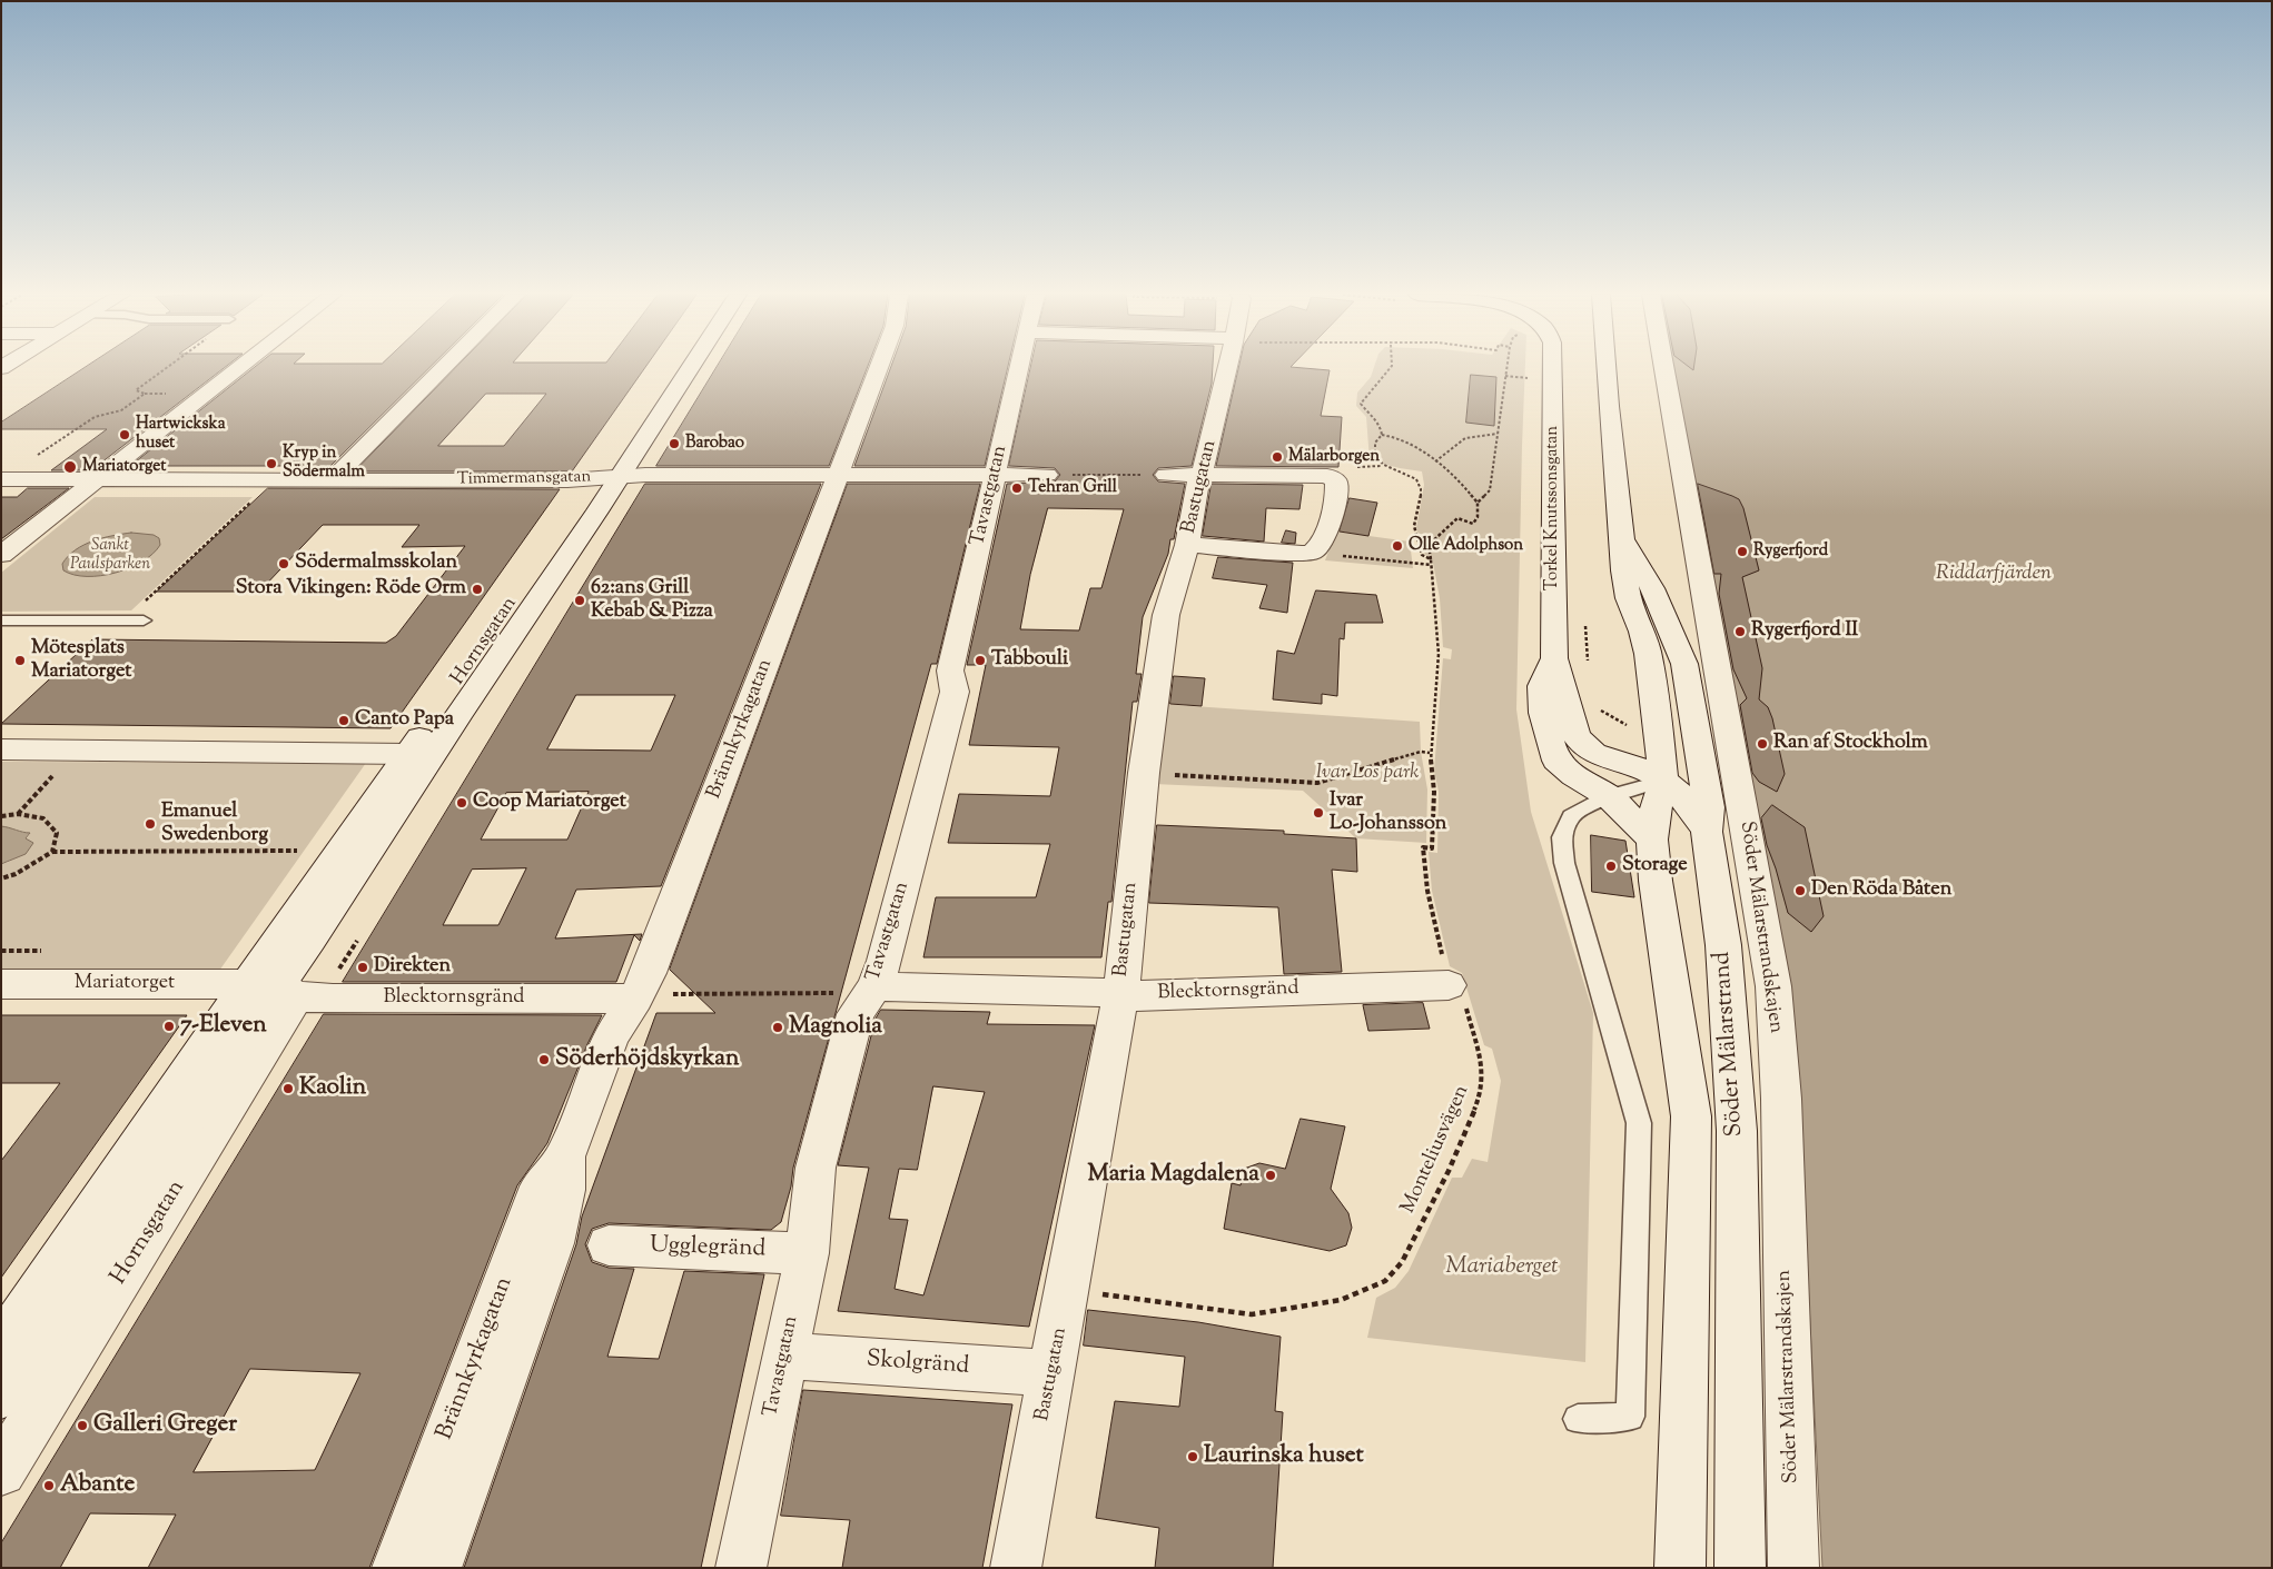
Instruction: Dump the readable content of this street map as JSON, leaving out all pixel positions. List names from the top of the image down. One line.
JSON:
{"streets":{"street":["Timmermansgatan","Bastugatan","Tavastgatan","Torkel Knutssonsgatan","Hornsgatan","Brännkyrkagatan","Söder Mälarstrandskajen","Mariatorget","Blecktornsgränd","Söder Mälarstrand","Ugglegränd","Skolgränd"],"path":["Monteliusvägen"]},"crossings":[["Timmermansgatan","Tavastgatan"],["Timmermansgatan","Hornsgatan"],["Timmermansgatan","Brännkyrkagatan"],["Bastugatan","Blecktornsgränd"],["Bastugatan","Monteliusvägen"],["Bastugatan","Skolgränd"],["Tavastgatan","Blecktornsgränd"],["Tavastgatan","Ugglegränd"],["Tavastgatan","Skolgränd"],["Torkel Knutssonsgatan","Söder Mälarstrand"],["Hornsgatan","Mariatorget"],["Hornsgatan","Blecktornsgränd"],["Brännkyrkagatan","Blecktornsgränd"],["Mariatorget","Blecktornsgränd"],["Blecktornsgränd","Monteliusvägen"]],"water":["Riddarfjärden"],"parks":["Sankt Paulsparken","Ivar Los park","Mariaberget"],"places":["Hartwickska huset","Barobao","Mälarborgen","Kryp in Södermalm","Mariatorget","Tehran Grill","Olle Adolphson","Rygerfjord","Södermalmsskolan","Stora Vikingen: Röde Orm","62:ans Grill Kebab & Pizza","Rygerfjord II","Mötesplats Mariatorget","Tabbouli","Canto Papa","Ran af Stockholm","Coop Mariatorget","Ivar Lo-Johansson","Emanuel Swedenborg","Storage","Den Röda Båten","Direkten","7-Eleven","Magnolia","Söderhöjdskyrkan","Kaolin","Maria Magdalena","Galleri Greger","Laurinska huset","Abante"]}
